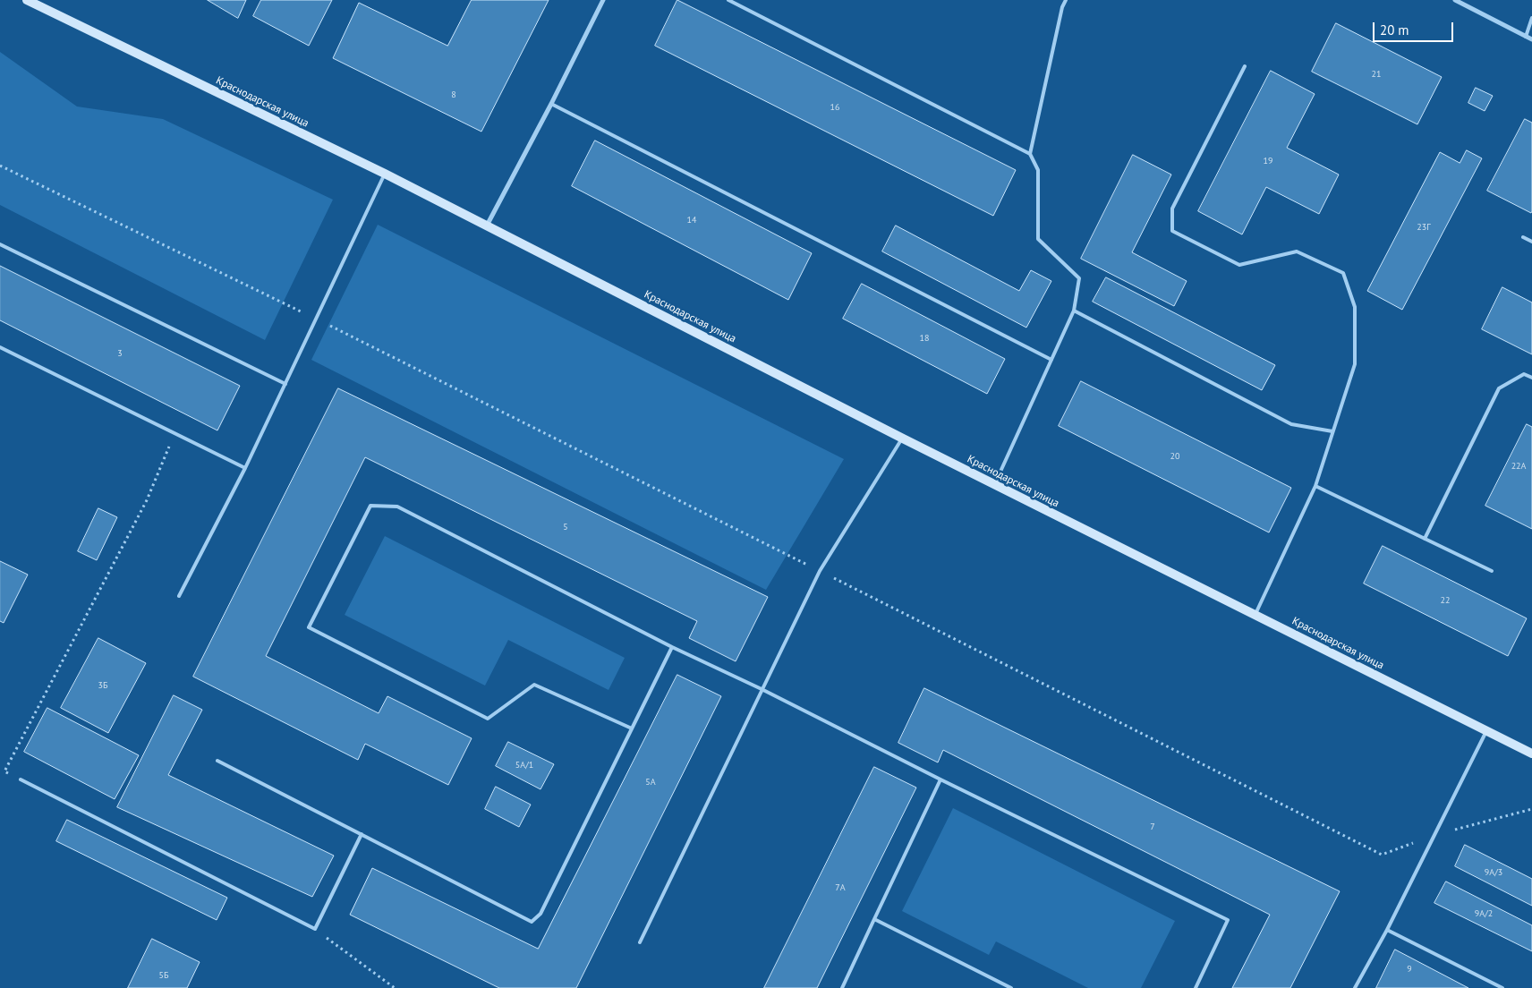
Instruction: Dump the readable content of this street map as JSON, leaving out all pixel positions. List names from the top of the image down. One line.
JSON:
{"streets":{"main road":["Краснодарская улица"]},"house_numbers":["21","8","16","19","14","23Г","18","3","20","22А","5","22","3Б","5А/1","5А","7","9А/3","7А","9А/2","9","5Б"],"scale_bar":"20 m"}
